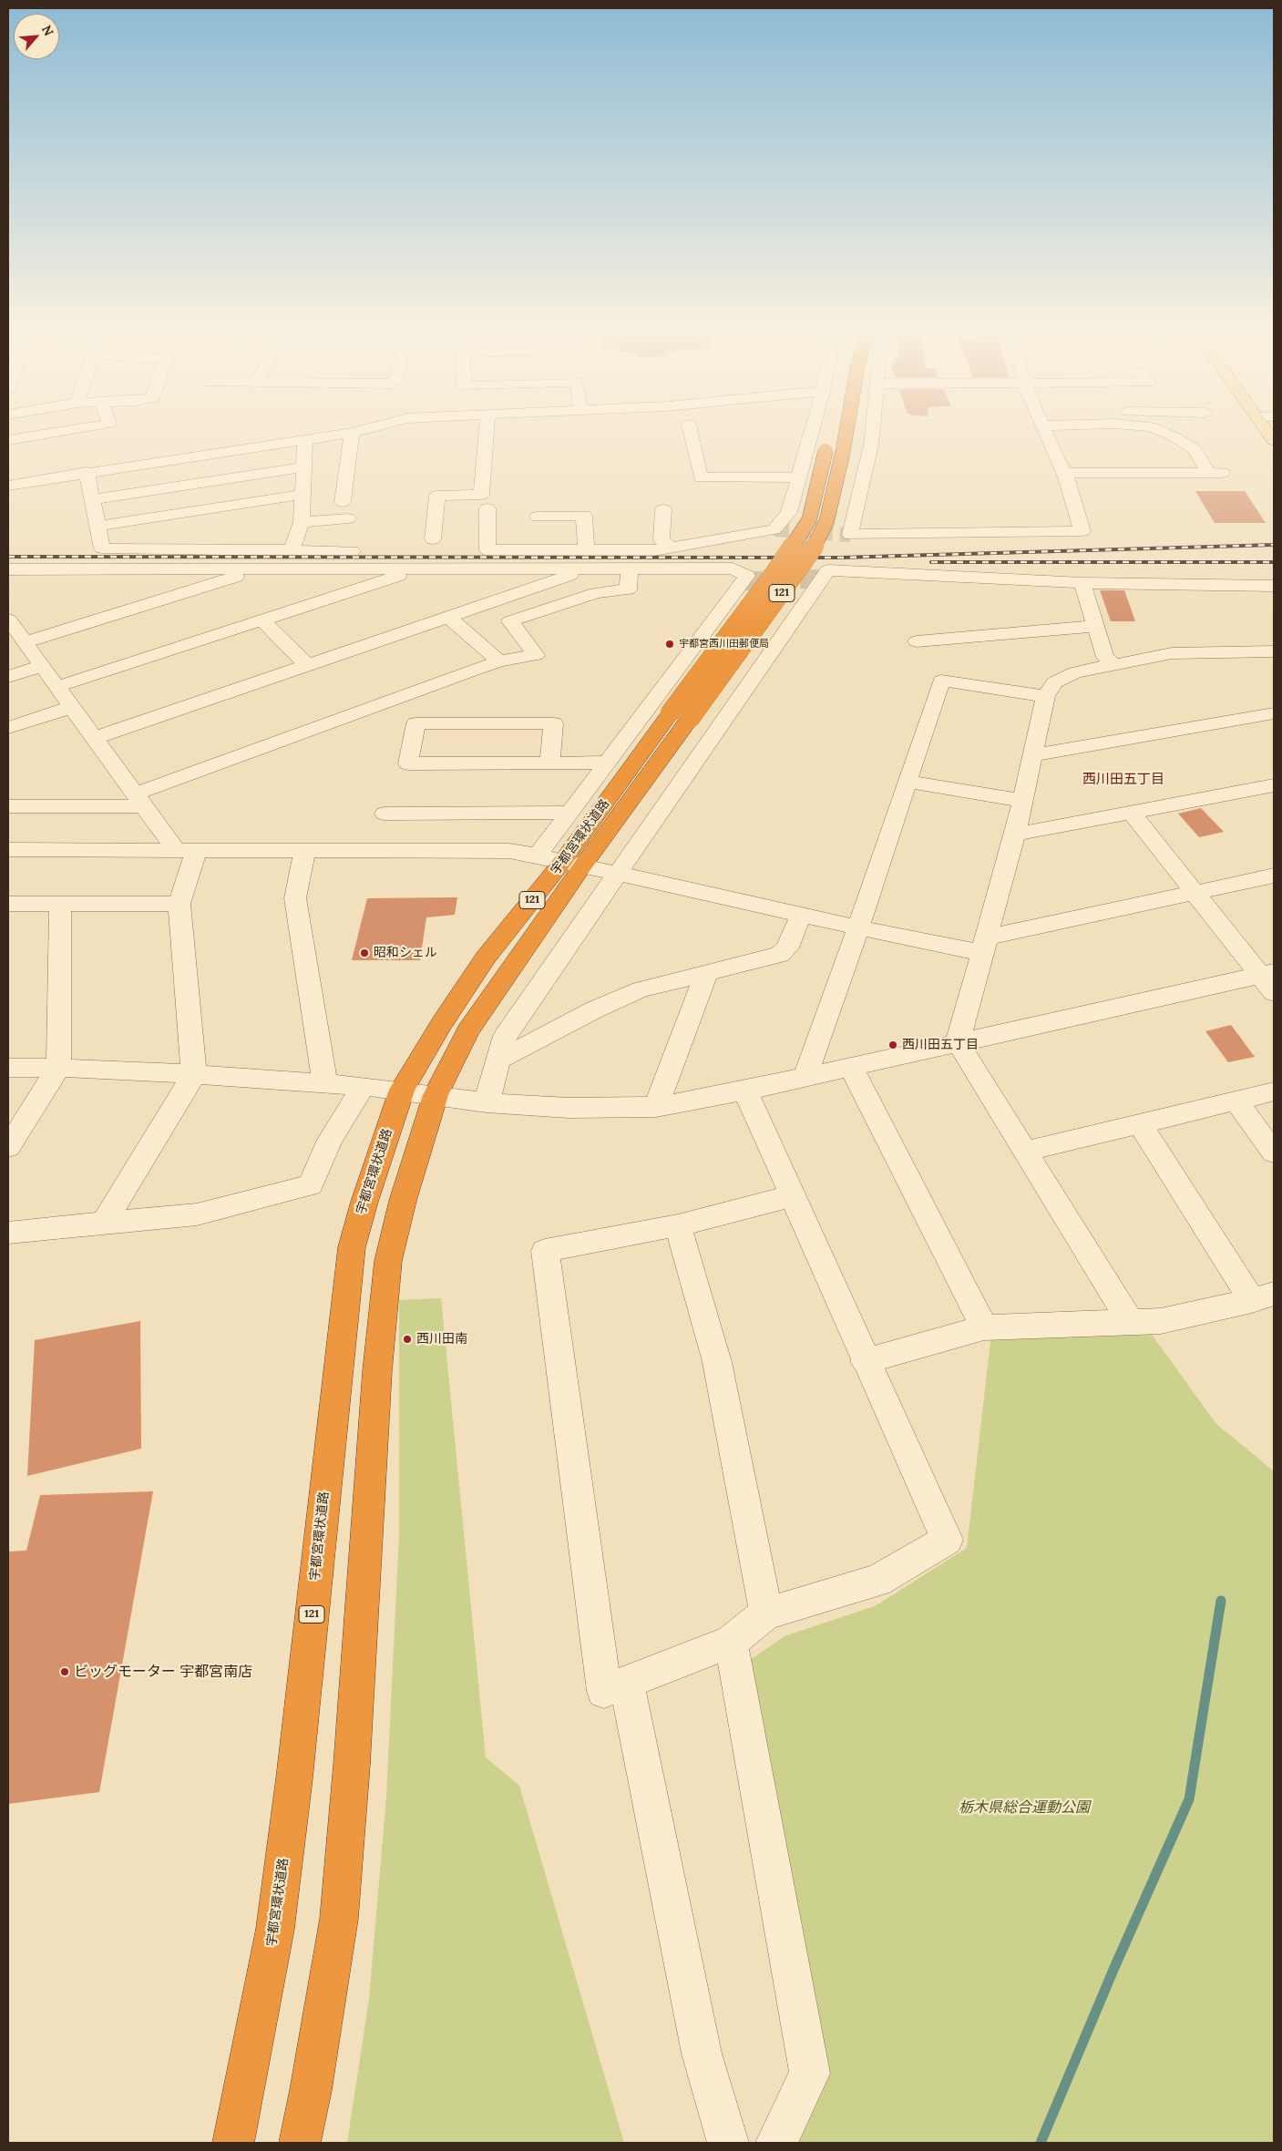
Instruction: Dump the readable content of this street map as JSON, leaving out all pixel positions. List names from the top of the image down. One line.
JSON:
{"streets":{"highway":["121","宇都宮環状道路"]},"districts":["西川田五丁目"],"parks":["栃木県総合運動公園"],"places":["宇都宮西川田郵便局","昭和シェル","西川田五丁目","西川田南","ビッグモーター 宇都宮南店"],"north":"top right"}
